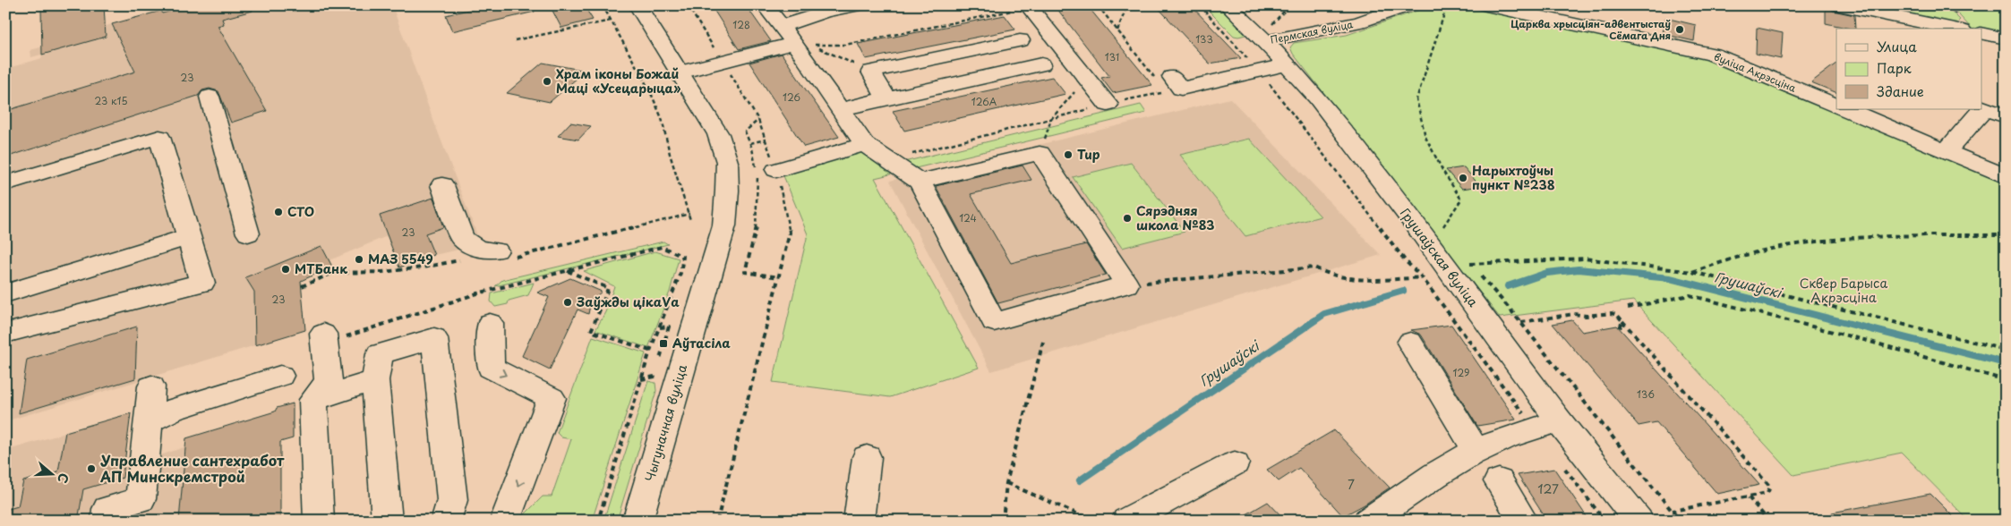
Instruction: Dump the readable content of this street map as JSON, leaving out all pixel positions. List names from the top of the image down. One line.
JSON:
{"streets":{"street":["Пермская вуліца","вуліца Акрэсціна","Грушаўская вуліца","Чыгуначная вуліца"]},"crossings":[["Пермская вуліца","Грушаўская вуліца"]],"water":["Грушаўскі"],"parks":["Сквер Барыса Акрэсціна"],"places":{"other":["Царква хрысціян-адвентыстаў Сёмага Дня","Храм іконы Божай Маці «Усецарыца»","Тир","Нарыхтоўчы пункт №238","СТО","Сярэдняя школа №83","МАЗ 5549","МТБанк","Заўжды цікаVа","Управление сантехработ АП Минскремстрой"],"transit":["Аўтасіла"]},"house_numbers":["128","133","131","23","126","23 к15","126А","124","23","23","129","136","7","127"],"legend":["Улица","Парк","Здание"],"north":"right"}
